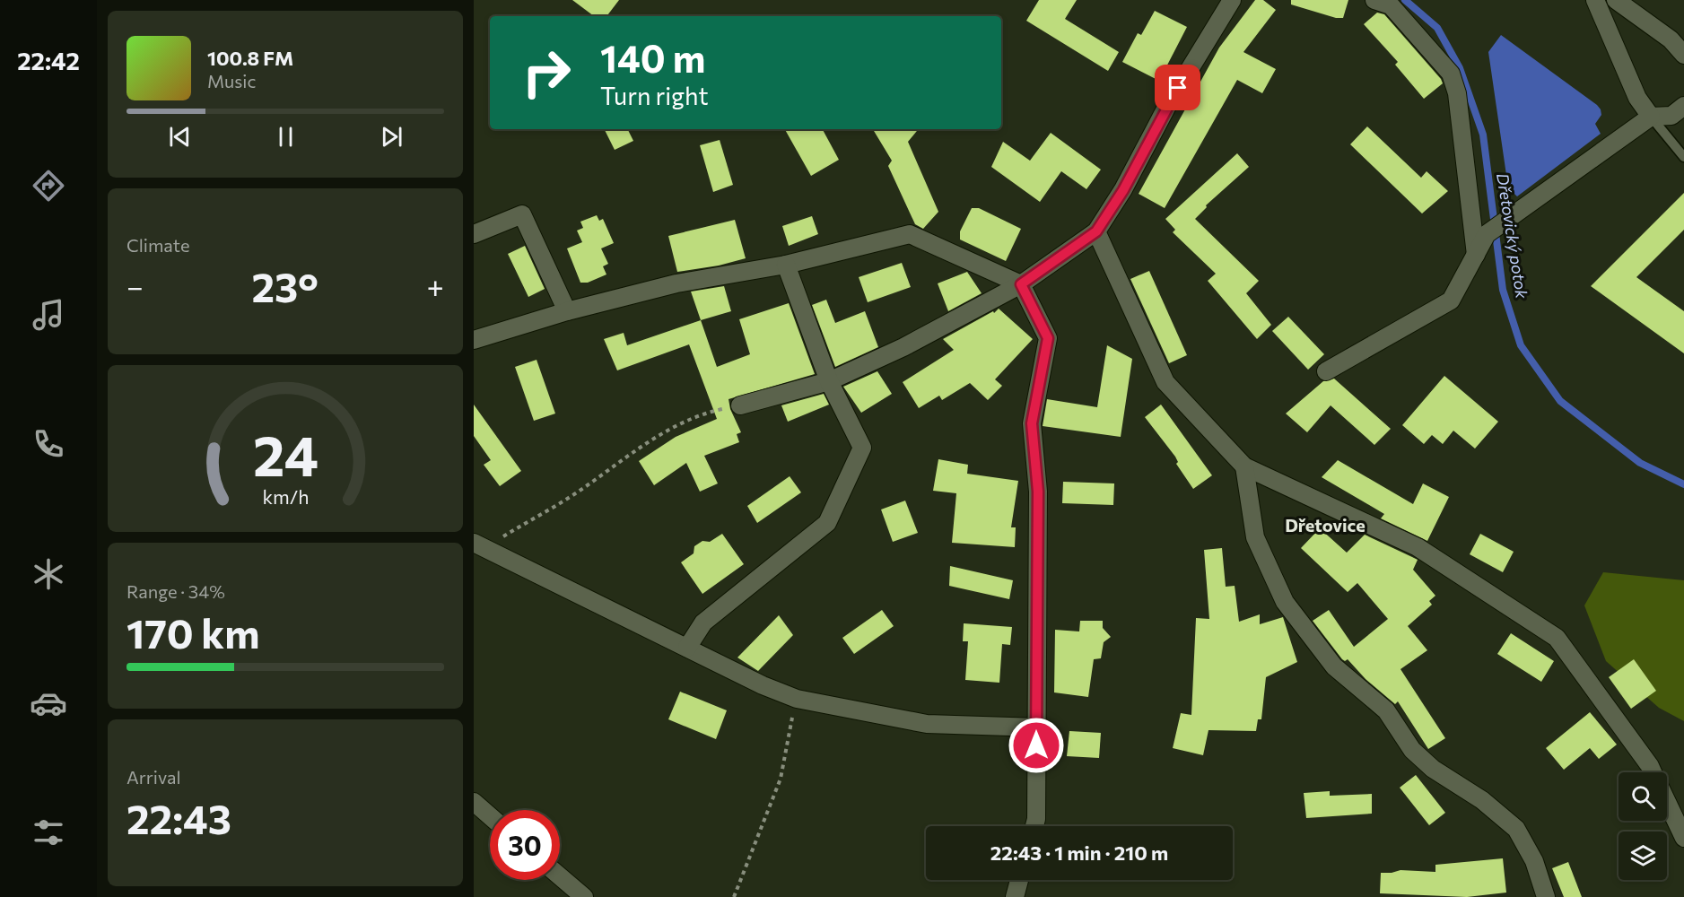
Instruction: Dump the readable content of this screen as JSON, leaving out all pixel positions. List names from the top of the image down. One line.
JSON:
{"districts":["Dřetovice"],"water":["Dřetovický potok"],"page":{"tabs":"22:42","turn":["140 m","Turn right"],"song":["100.8 FM","Music"],"tile":["Climate",["Range · 34%","170 km"],["Arrival","22:43"]],"heat":["−","23°","+"],"limit":"30","trip":"22:43 · 1 min · 210 m","gauge":["24","km/h"]}}
